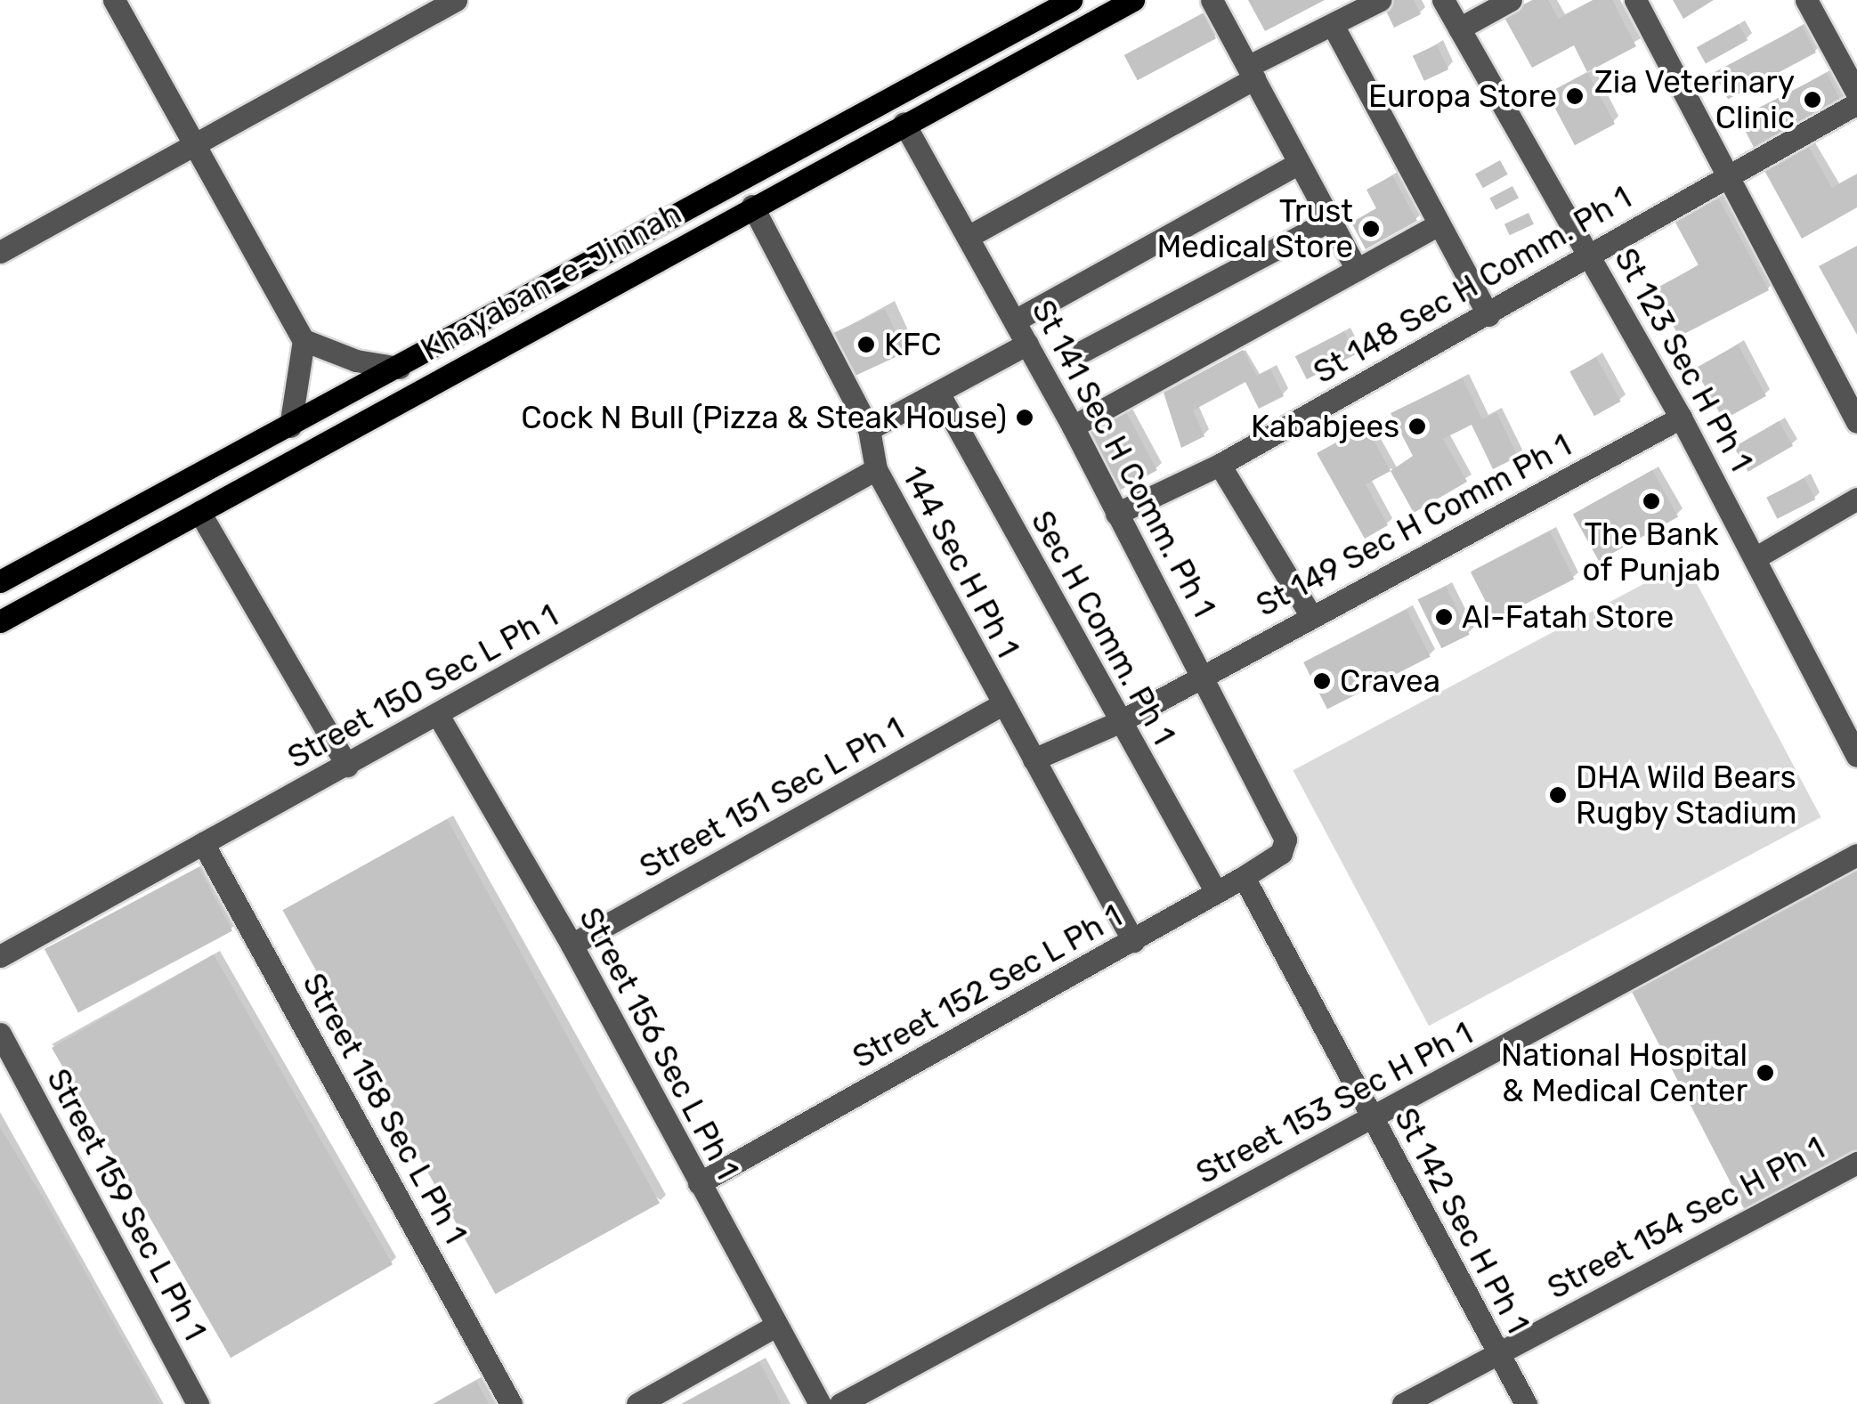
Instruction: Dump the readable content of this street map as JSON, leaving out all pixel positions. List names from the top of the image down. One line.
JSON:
{"streets":{"main road":["Khayaban-e-Jinnah"],"street":["St 148 Sec H Comm. Ph 1","St 123 Sec H Ph 1","St 141 Sec H Comm. Ph 1","St 149 Sec H Comm Ph 1","144 Sec H Ph 1","Sec H Comm. Ph 1","Street 150 Sec L Ph 1","Street 151 Sec L Ph 1","Street 152 Sec L Ph 1","Street 156 Sec L Ph 1","Street 153 Sec H Ph 1","Street 158 Sec L Ph 1","Street 159 Sec L Ph 1","Street 154 Sec H Ph 1","St 142 Sec H Ph 1"]},"crossings":[["Khayaban-e-Jinnah","St 141 Sec H Comm. Ph 1"],["Khayaban-e-Jinnah","144 Sec H Ph 1"],["St 148 Sec H Comm. Ph 1","St 123 Sec H Ph 1"],["St 148 Sec H Comm. Ph 1","St 141 Sec H Comm. Ph 1"],["St 123 Sec H Ph 1","St 149 Sec H Comm Ph 1"],["St 141 Sec H Comm. Ph 1","St 149 Sec H Comm Ph 1"],["St 141 Sec H Comm. Ph 1","Street 152 Sec L Ph 1"],["St 149 Sec H Comm Ph 1","144 Sec H Ph 1"],["St 149 Sec H Comm Ph 1","Sec H Comm. Ph 1"],["144 Sec H Ph 1","Street 150 Sec L Ph 1"],["144 Sec H Ph 1","Street 151 Sec L Ph 1"],["144 Sec H Ph 1","Street 152 Sec L Ph 1"],["Sec H Comm. Ph 1","Street 152 Sec L Ph 1"],["Street 150 Sec L Ph 1","Street 156 Sec L Ph 1"],["Street 150 Sec L Ph 1","Street 158 Sec L Ph 1"],["Street 151 Sec L Ph 1","Street 156 Sec L Ph 1"],["Street 152 Sec L Ph 1","Street 156 Sec L Ph 1"],["Street 152 Sec L Ph 1","St 142 Sec H Ph 1"],["Street 153 Sec H Ph 1","St 142 Sec H Ph 1"],["Street 154 Sec H Ph 1","St 142 Sec H Ph 1"]],"places":["Europa Store","Zia Veterinary Clinic","Trust Medical Store","KFC","Cock N Bull (Pizza & Steak House)","Kababjees","The Bank of Punjab","Al-Fatah Store","Cravea","DHA Wild Bears Rugby Stadium","National Hospital & Medical Center"]}
